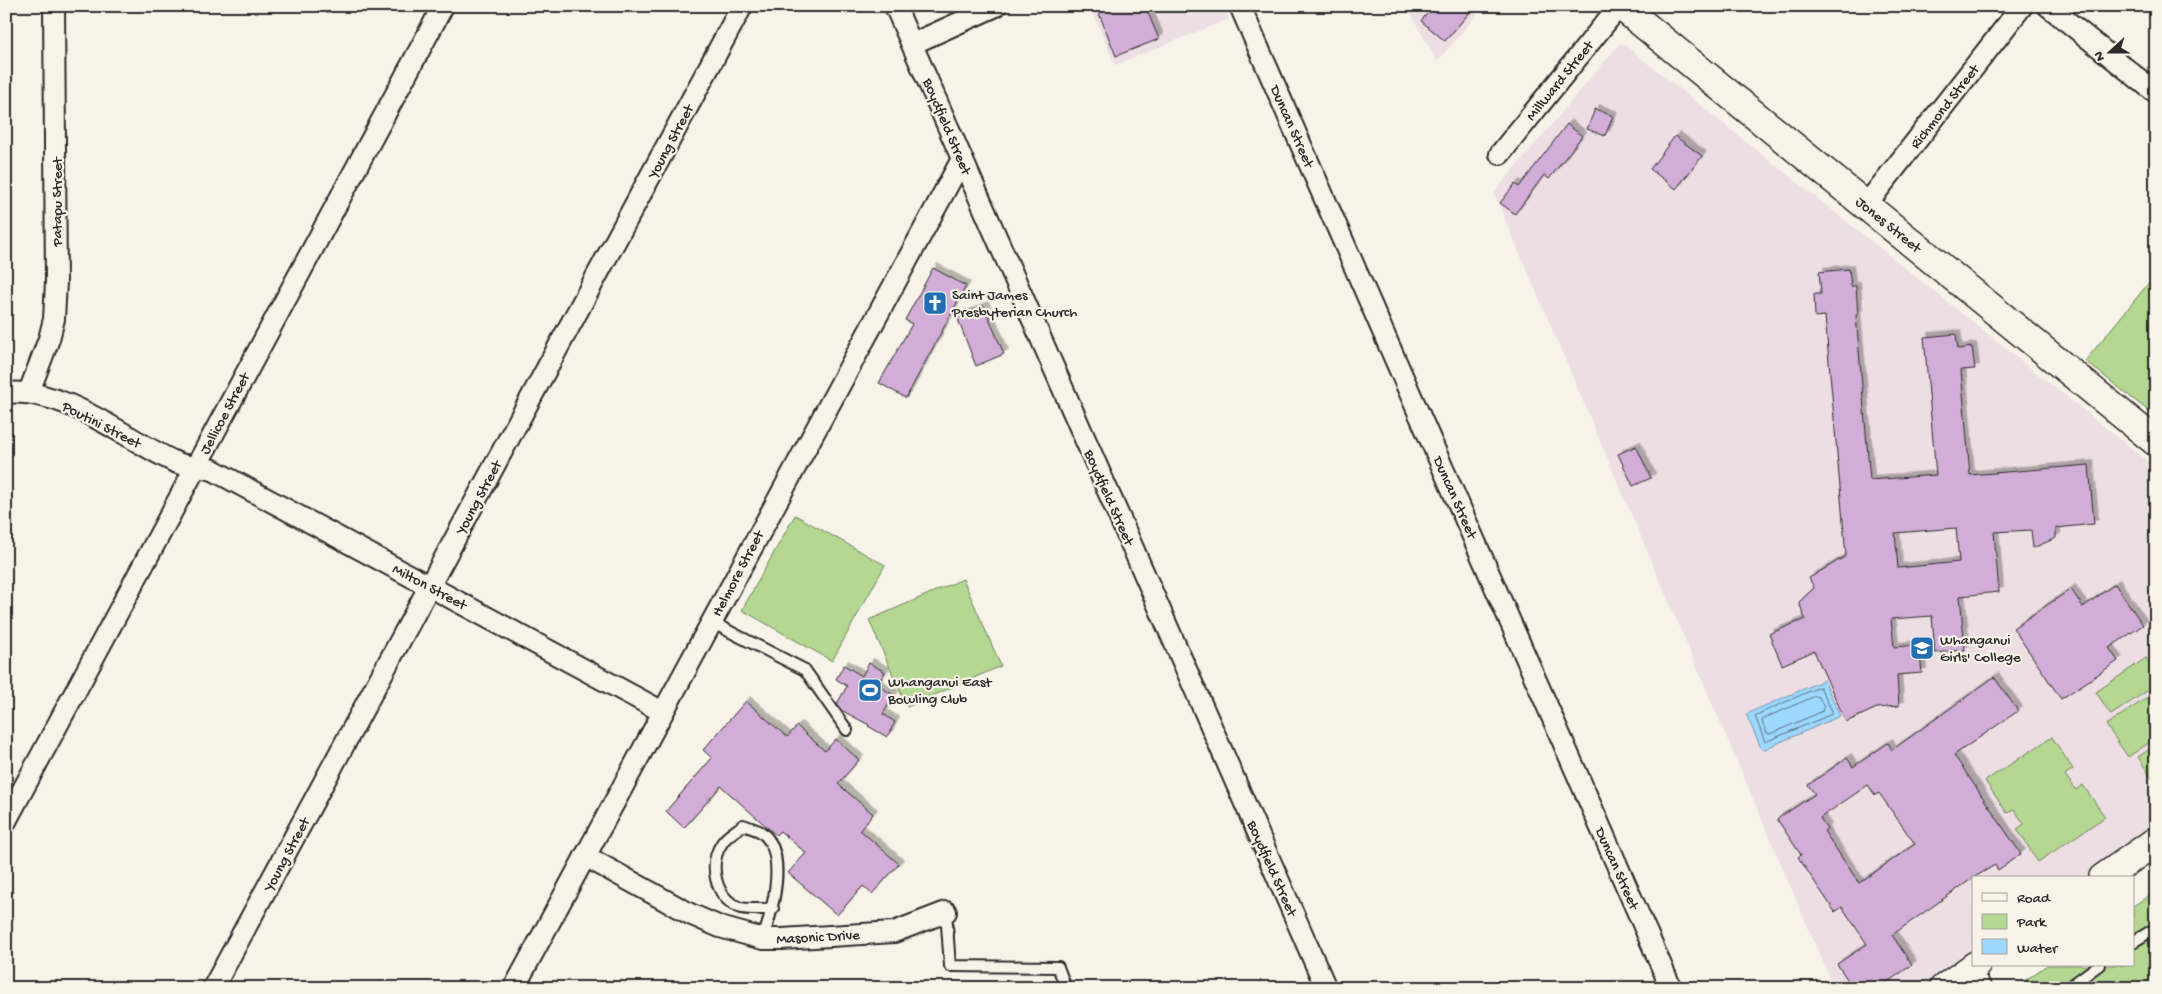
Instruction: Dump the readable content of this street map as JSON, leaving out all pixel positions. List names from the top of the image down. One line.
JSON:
{"streets":{"main road":["Jones Street"],"street":["Millward Street","Richmond Street","Boydfield Street","Duncan Street","Young Street","Patapu Street","Jellicoe Street","Poutini Street","Helmore Street","Milton Street","Masonic Drive"]},"crossings":[["Millward Street","Jones Street"],["Richmond Street","Jones Street"],["Boydfield Street","Helmore Street"],["Young Street","Milton Street"],["Patapu Street","Poutini Street"],["Jellicoe Street","Poutini Street"],["Jellicoe Street","Milton Street"],["Poutini Street","Milton Street"],["Helmore Street","Milton Street"],["Helmore Street","Masonic Drive"]],"places":{"church":["Saint James Presbyterian Church"],"school or university":["Whanganui Girls' College"],"sports":["Whanganui East Bowling Club"]},"legend":["Road","Park","Water"],"north":"left"}
